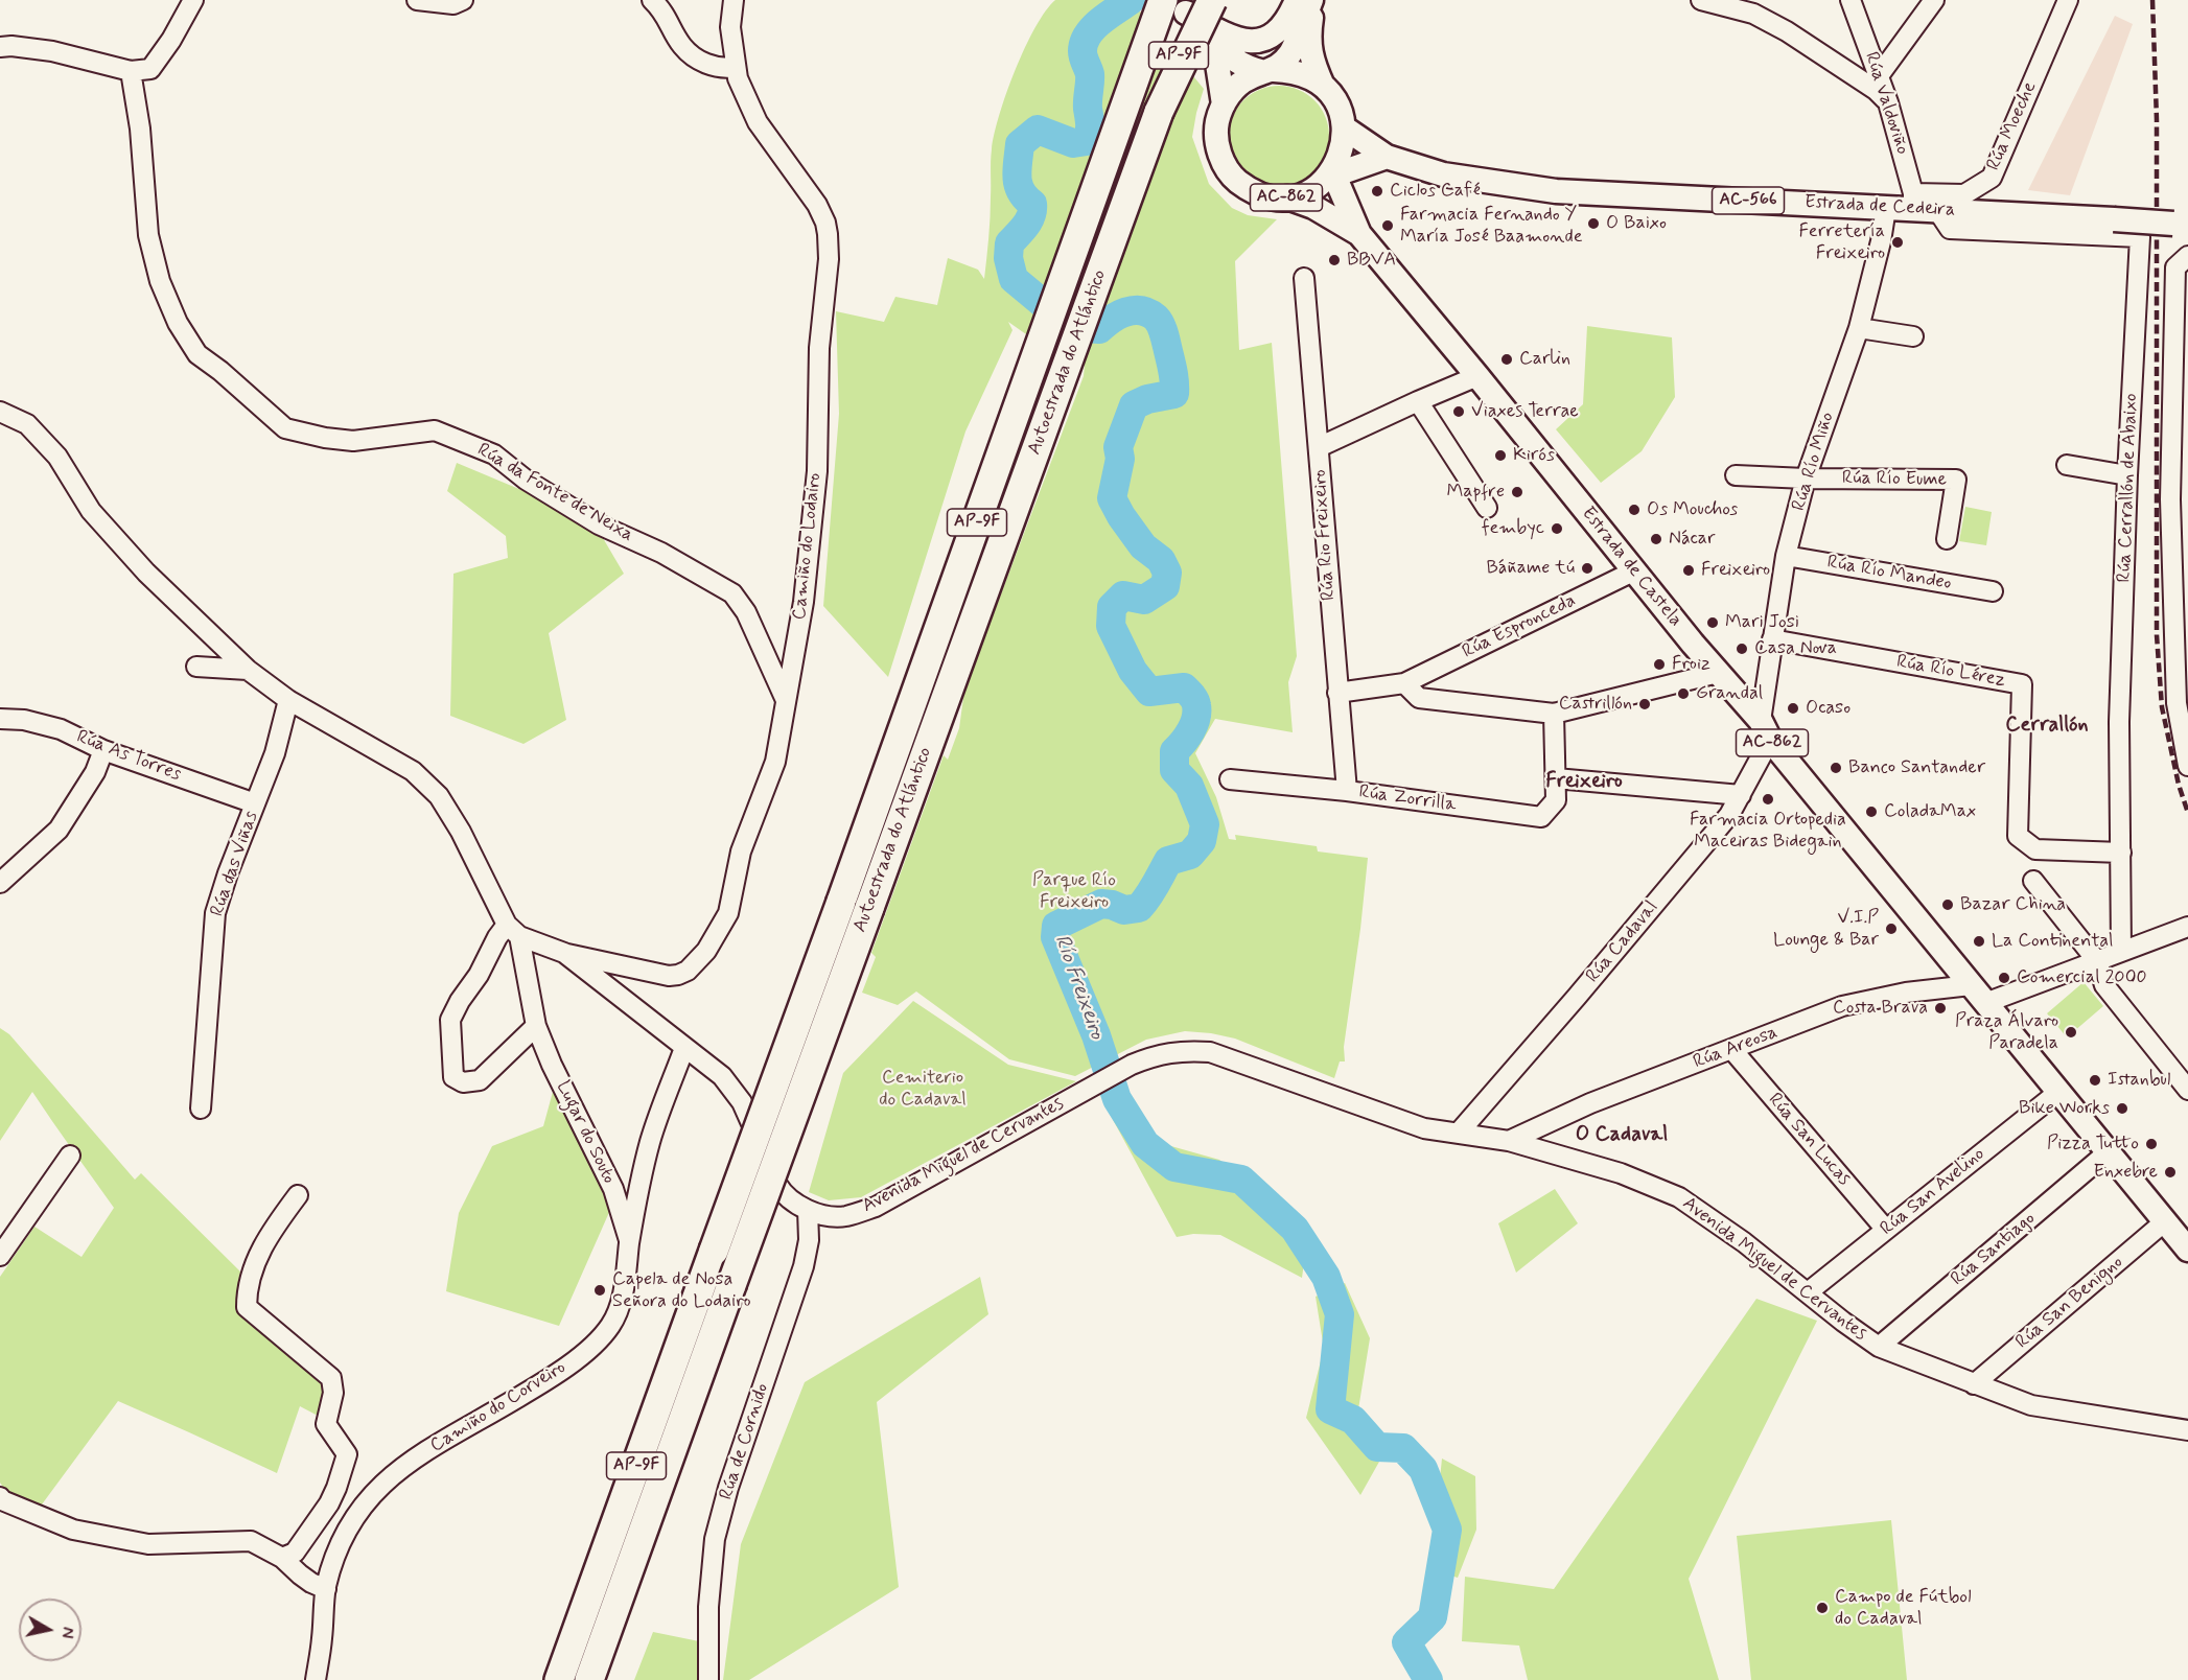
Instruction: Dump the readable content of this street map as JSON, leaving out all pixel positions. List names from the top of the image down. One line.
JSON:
{"streets":{"highway":["AP-9F","Autoestrada do Atlántico"],"main road":["AC-862","AC-566","Estrada de Cedeira","Estrada de Castela"],"street":["Rúa Valdoviño","Rúa Moeche","Rúa Río Miño","Rúa Río Eume","Rúa Cerrallón de Abaixo","Rúa da Fonte de Neixa","Rúa Rio Freixeiro","Camiño do Lodairo","Rúa Río Mandeo","Rúa Espronceda","Rúa Río Lérez","Rúa As Torres","Rúa Zorrilla","Rúa das Viñas","Rúa Cadaval","Rúa Areosa","Lugar do Souto","Rúa San Lucas","Avenida Miguel de Cervantes","Rúa San Avelino","Rúa Santiago","Rúa San Benigno","Camiño do Corveiro","Rúa de Cornido"]},"crossings":[["Rúa Valdoviño","Rúa Moeche"],["Rúa Valdoviño","Estrada de Cedeira"],["Rúa Moeche","Estrada de Cedeira"],["AC-862","AC-566"],["AC-862","Autoestrada do Atlántico"],["AC-862","Estrada de Castela"],["AC-566","Estrada de Cedeira"],["Estrada de Cedeira","Rúa Río Miño"],["Estrada de Cedeira","Rúa Cerrallón de Abaixo"],["Rúa Río Miño","Rúa Río Eume"],["Rúa Río Miño","Estrada de Castela"],["Rúa Río Miño","Rúa Río Mandeo"],["Rúa Río Miño","Rúa Río Lérez"],["Rúa Río Miño","Rúa Cadaval"],["Rúa Cerrallón de Abaixo","Rúa Río Lérez"],["Rúa Cerrallón de Abaixo","Rúa Areosa"],["Rúa da Fonte de Neixa","Camiño do Lodairo"],["Rúa Rio Freixeiro","Rúa Espronceda"],["Rúa Rio Freixeiro","Rúa Zorrilla"],["Camiño do Lodairo","Avenida Miguel de Cervantes"],["Estrada de Castela","Rúa Espronceda"],["Estrada de Castela","Rúa Cadaval"],["Estrada de Castela","Rúa Areosa"],["Estrada de Castela","Rúa San Avelino"],["Estrada de Castela","Rúa Santiago"],["Estrada de Castela","Rúa San Benigno"],["Rúa As Torres","Rúa das Viñas"],["Rúa Cadaval","Avenida Miguel de Cervantes"],["Rúa Areosa","Rúa San Lucas"],["Rúa Areosa","Avenida Miguel de Cervantes"],["Lugar do Souto","Avenida Miguel de Cervantes"],["Lugar do Souto","Camiño do Corveiro"],["Rúa San Lucas","Rúa San Avelino"],["Avenida Miguel de Cervantes","Rúa San Avelino"],["Avenida Miguel de Cervantes","Rúa Santiago"],["Avenida Miguel de Cervantes","Rúa San Benigno"],["Avenida Miguel de Cervantes","Camiño do Corveiro"],["Avenida Miguel de Cervantes","Rúa de Cornido"]],"districts":["Cerrallón","Freixeiro","O Cadaval"],"water":["Río Freixeiro"],"parks":["Parque Río Freixeiro","Cemiterio do Cadaval"],"places":["Ciclos Café","O Baixo","Farmacia Fernando Y María José Baamonde","Ferretería Freixeiro","BBVA","Carlin","Viaxes Terrae","Kirós","Mapfre","Os Mouchos","fembyc","Nácar","Báñame tú","Freixeiro","Mari Josi","Casa Nova","Froiz","Grandal","Castrillón","Ocaso","Banco Santander","Farmacia Ortopedia Maceiras Bidegain","ColadaMax","Bazar China","V.I.P Lounge & Bar","La Continental","Comercial 2000","Costa Brava","Praza Álvaro Paradela","Istanbul","Bike Works","Pizza Tutto","Enxebre","Capela de Nosa Señora do Lodairo","Campo de Fútbol do Cadaval"],"north":"right"}
